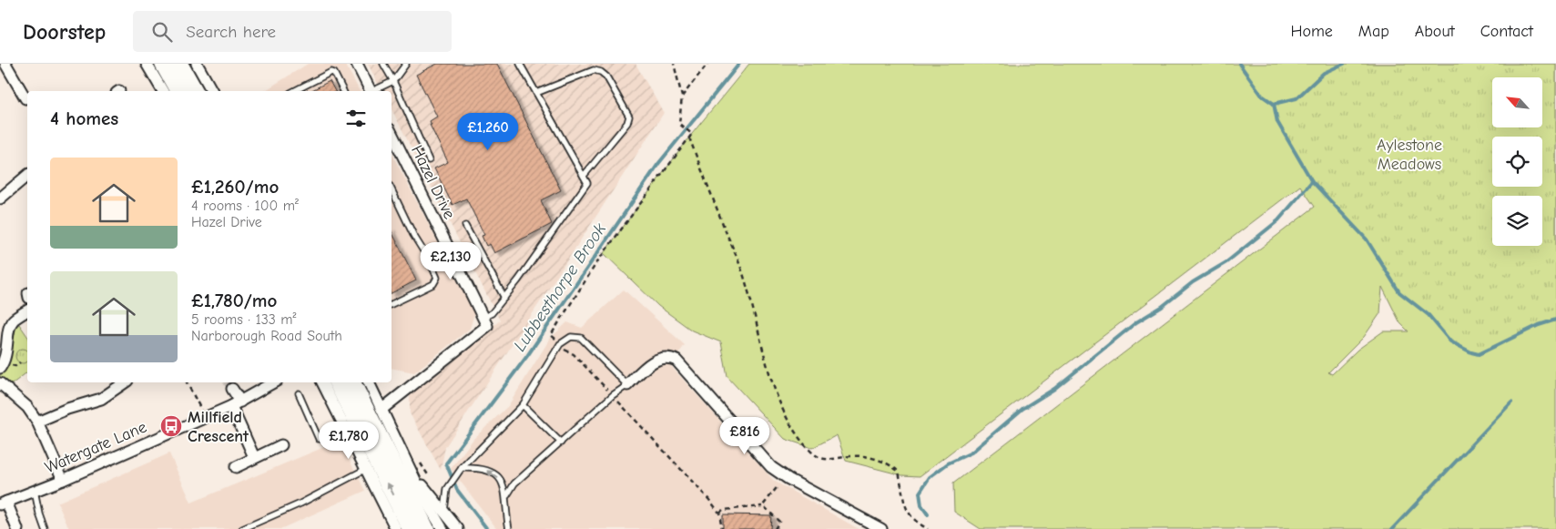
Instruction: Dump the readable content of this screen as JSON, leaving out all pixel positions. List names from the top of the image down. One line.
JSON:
{"streets":{"street":["Hazel Drive","Watergate Lane"]},"water":["Lubbesthorpe Brook"],"parks":["Aylestone Meadows"],"places":{"bus stop":["Millfield Crescent"]},"north":"top left","page":{"header":"Doorstep","search":"Search here","nav":["Home","Map","About","Contact"],"heading":"4 homes","price":["£1,260","£2,130","£816","£1,780"],"list":[{"name":"£1,260/mo","note":"4 rooms · 100 m² · Hazel Drive"},{"name":"£1,780/mo","note":"5 rooms · 133 m² · Narborough Road South"}]}}
